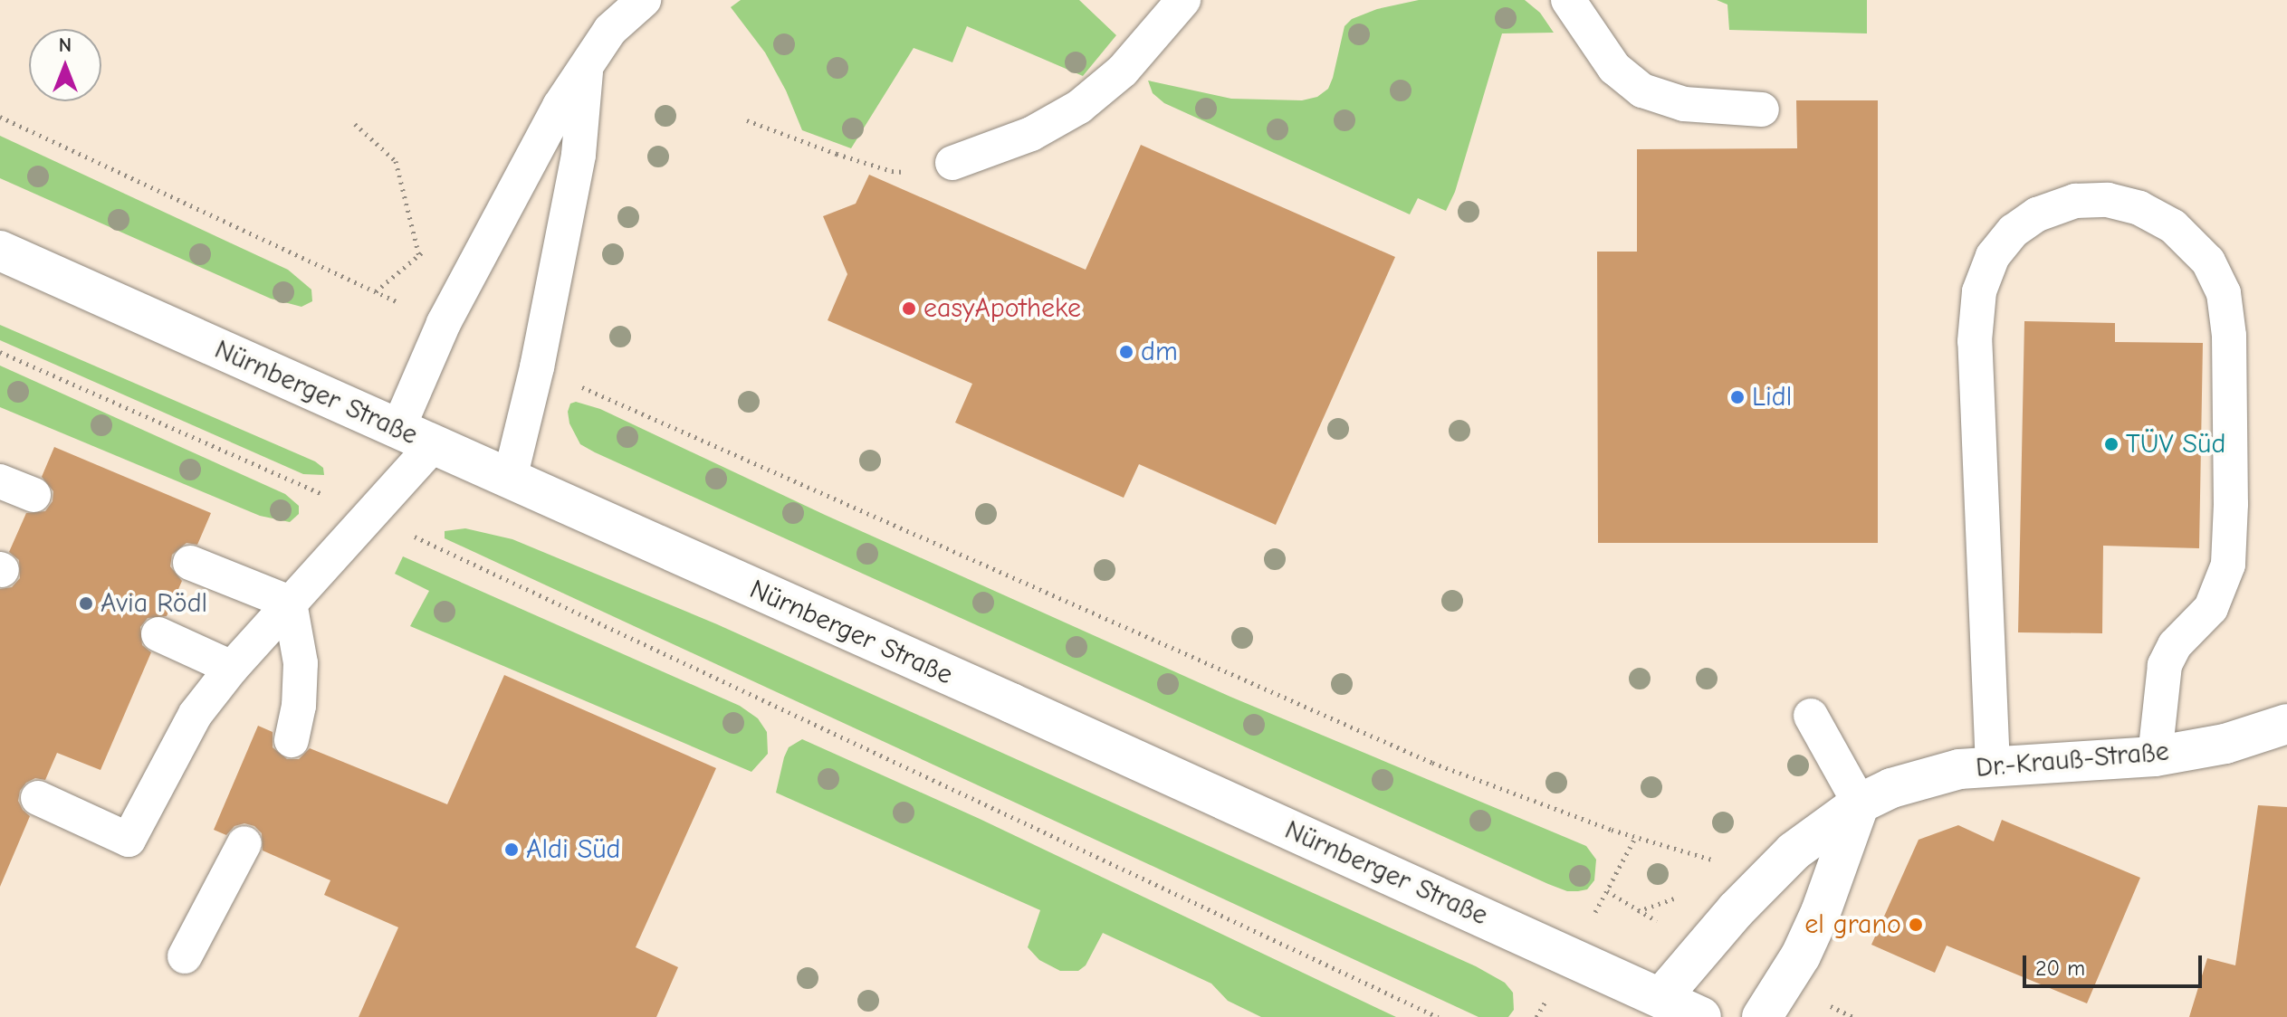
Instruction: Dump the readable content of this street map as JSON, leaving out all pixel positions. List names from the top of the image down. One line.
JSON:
{"streets":{"main road":["Nürnberger Straße","Dr.-Krauß-Straße"]},"crossings":[["Nürnberger Straße","Dr.-Krauß-Straße"]],"places":["easyApotheke","dm","Lidl","TÜV Süd","Avia Rödl","Aldi Süd","el grano"],"scale_bar":"20 m","north":"top"}
